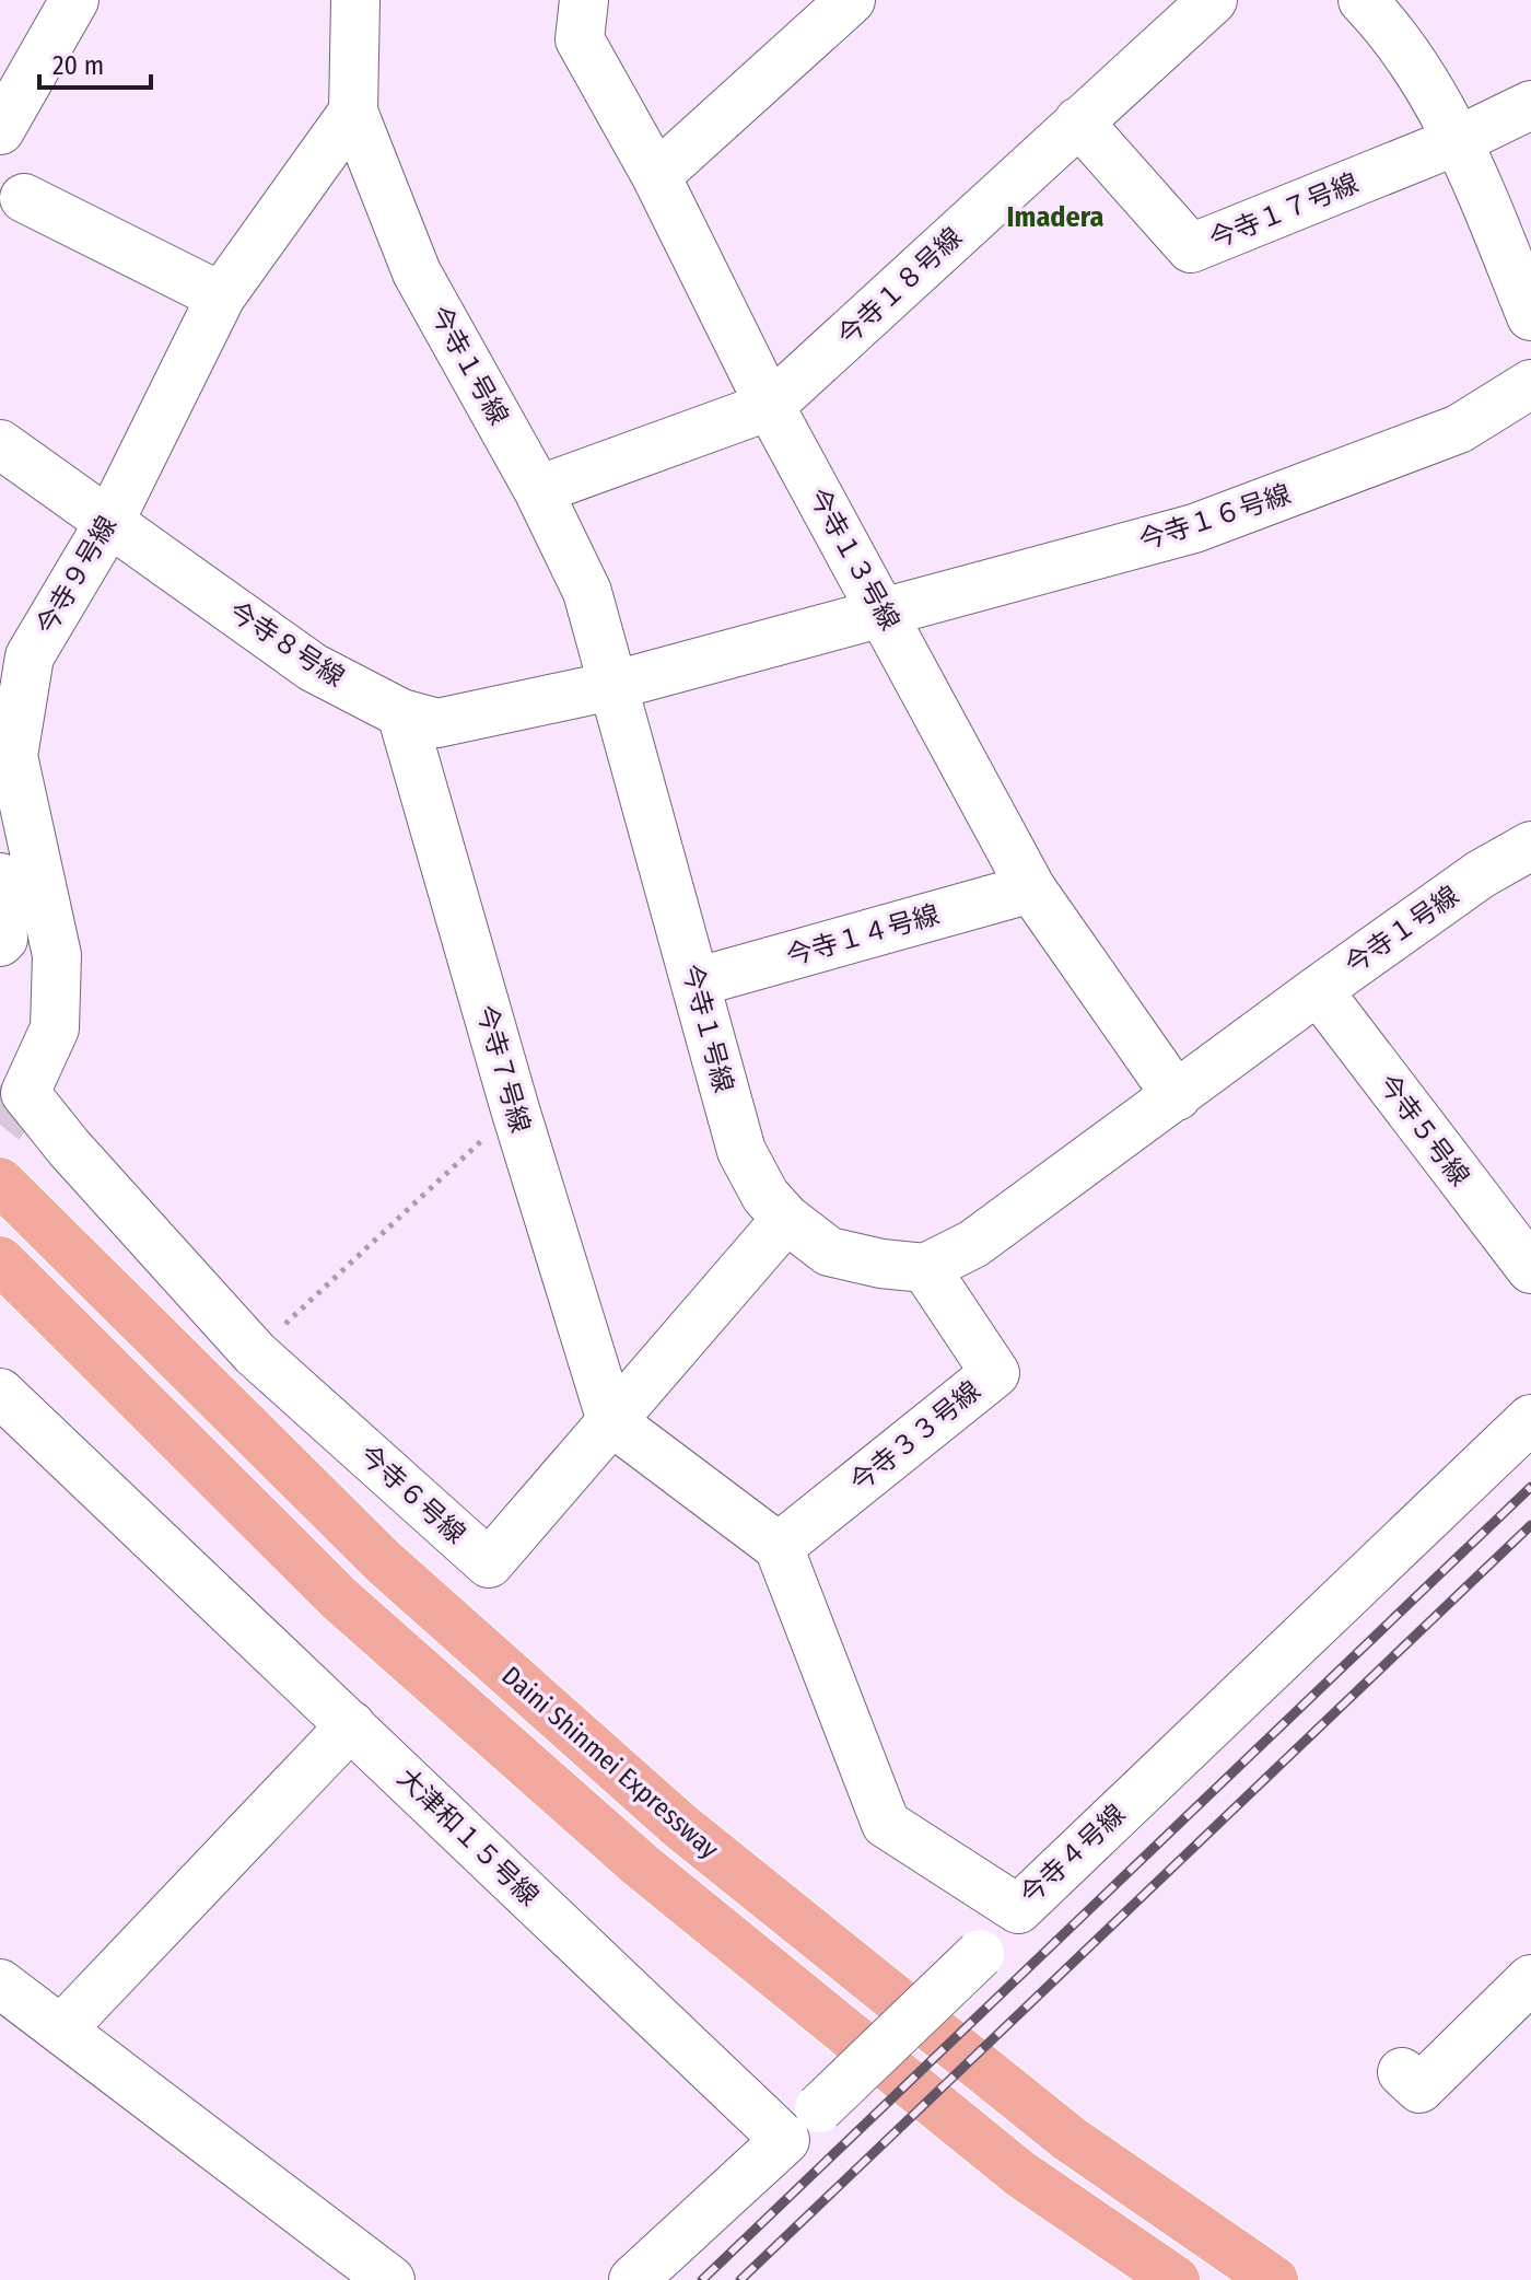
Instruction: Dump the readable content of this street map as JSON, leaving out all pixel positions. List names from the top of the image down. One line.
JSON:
{"streets":{"highway":["Daini Shinmei Expressway"],"street":["今寺１７号線","今寺１８号線","今寺１号線","今寺１６号線","今寺１３号線","今寺９号線","今寺８号線","今寺１４号線","今寺７号線","今寺５号線","今寺３３号線","今寺６号線","大津和１５号線","今寺４号線"]},"crossings":[["今寺１７号線","今寺１８号線"],["今寺１８号線","今寺１号線"],["今寺１８号線","今寺１３号線"],["今寺１号線","今寺１６号線"],["今寺１号線","今寺１３号線"],["今寺１号線","今寺９号線"],["今寺１号線","今寺８号線"],["今寺１号線","今寺１４号線"],["今寺１号線","今寺５号線"],["今寺１号線","今寺３３号線"],["今寺１号線","今寺６号線"],["今寺１６号線","今寺１３号線"],["今寺１６号線","今寺８号線"],["今寺１３号線","今寺１４号線"],["今寺９号線","今寺８号線"],["今寺９号線","今寺６号線"],["今寺８号線","今寺７号線"],["今寺７号線","今寺６号線"],["今寺３３号線","今寺４号線"]],"districts":["Imadera"],"scale_bar":"20 m"}
